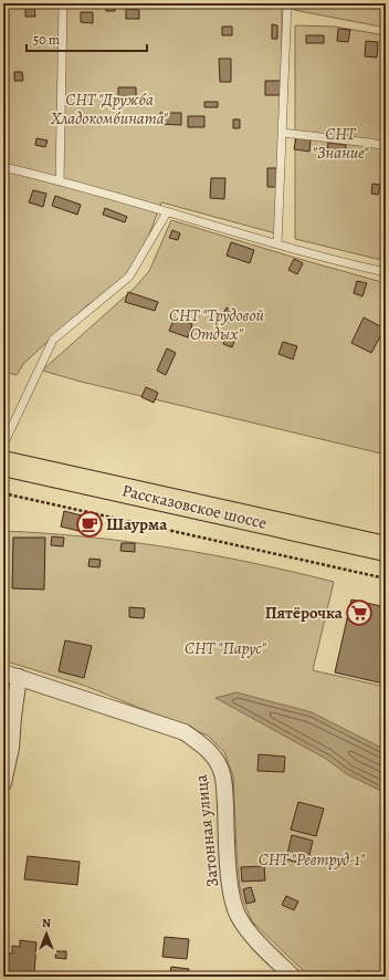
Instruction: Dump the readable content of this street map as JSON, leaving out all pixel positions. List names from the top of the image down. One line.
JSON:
{"streets":{"main road":["Рассказовское шоссе"],"street":["Затонная улица"]},"parks":["СНТ \"Дружба Хладокомбината\"","СНТ \"Знание\"","СНТ \"Трудовой Отдых\"","СНТ \"Парус\"","СНТ \"Ревтруд-1\""],"places":{"cafe":["Шаурма"],"supermarket":["Пятёрочка"]},"scale_bar":"50 m","north":"top"}
